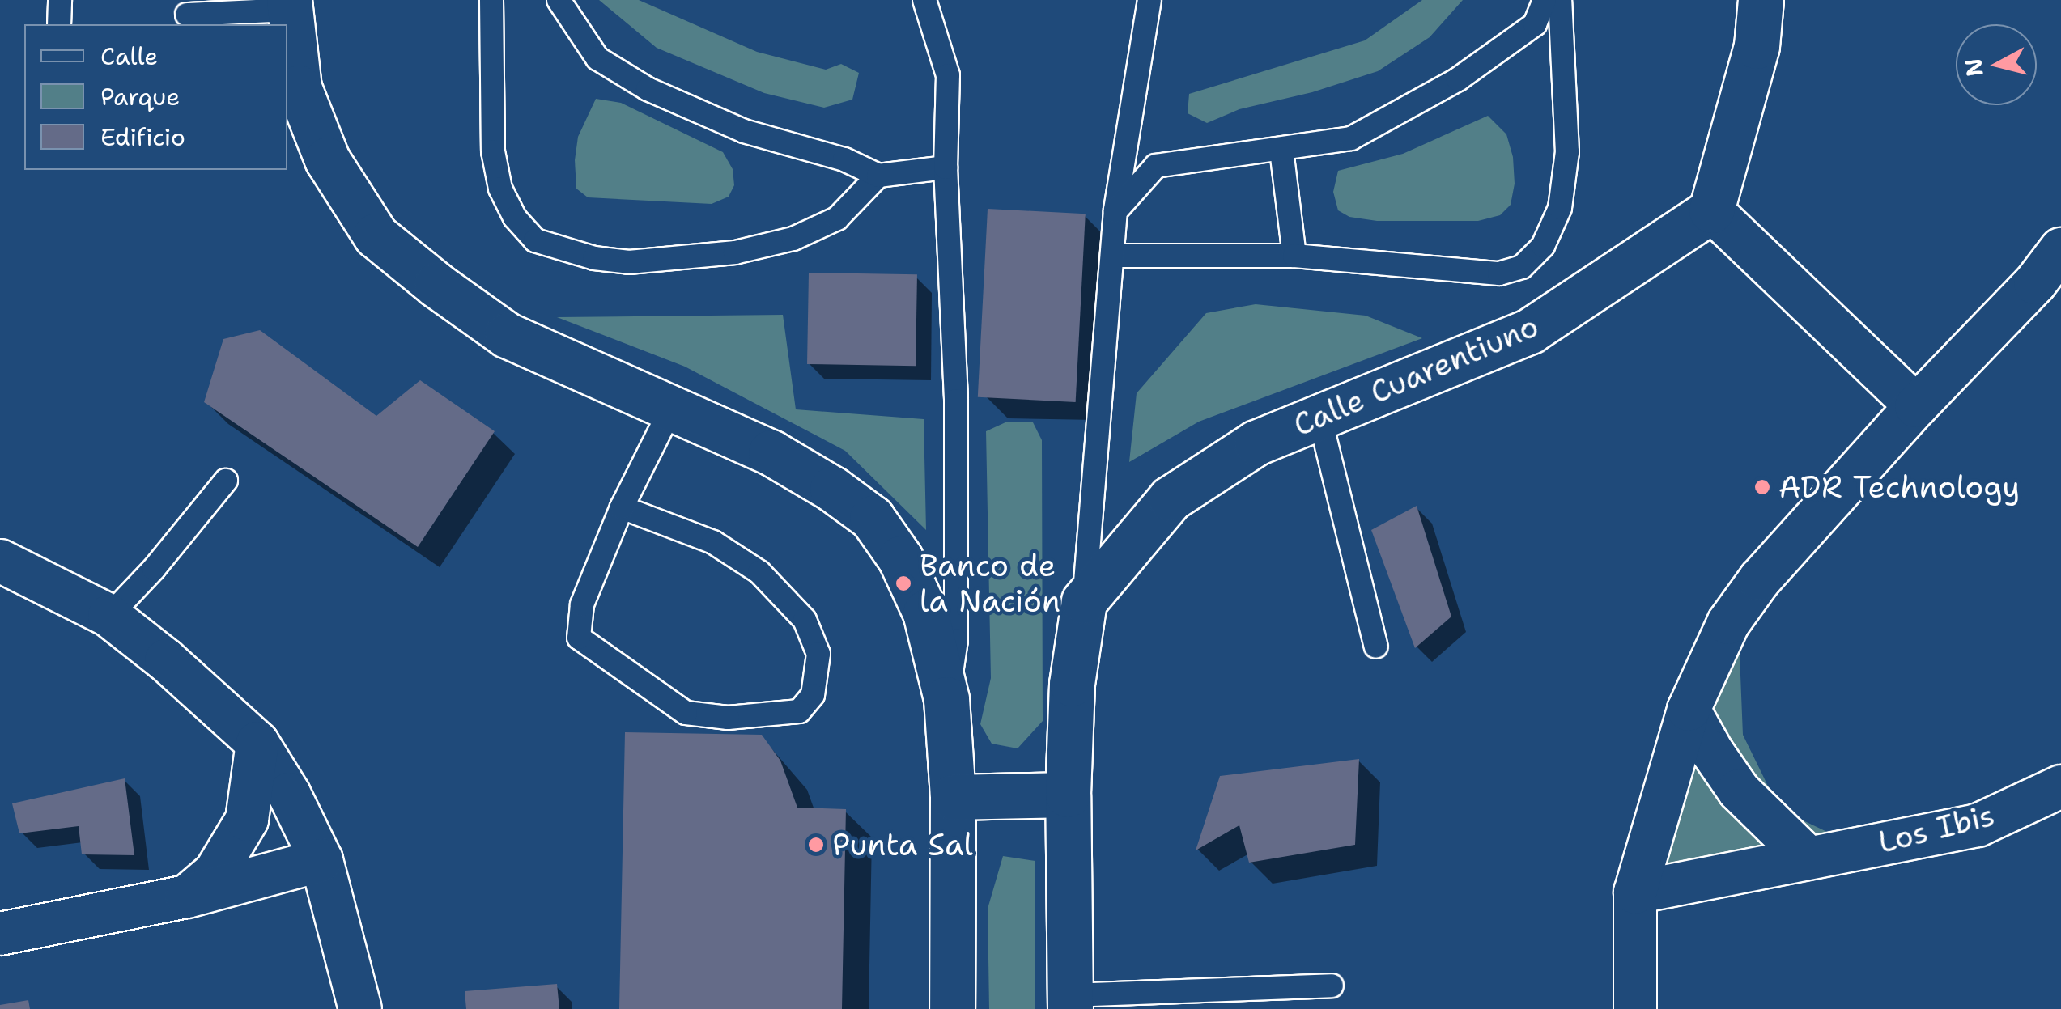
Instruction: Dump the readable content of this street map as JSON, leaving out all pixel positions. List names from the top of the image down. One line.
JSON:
{"streets":{"street":["Calle Cuarentiuno","Los Ibis"]},"places":["ADR Technology","Banco de la Nación","Punta Sal"],"legend":["Calle","Parque","Edificio"],"north":"left"}
